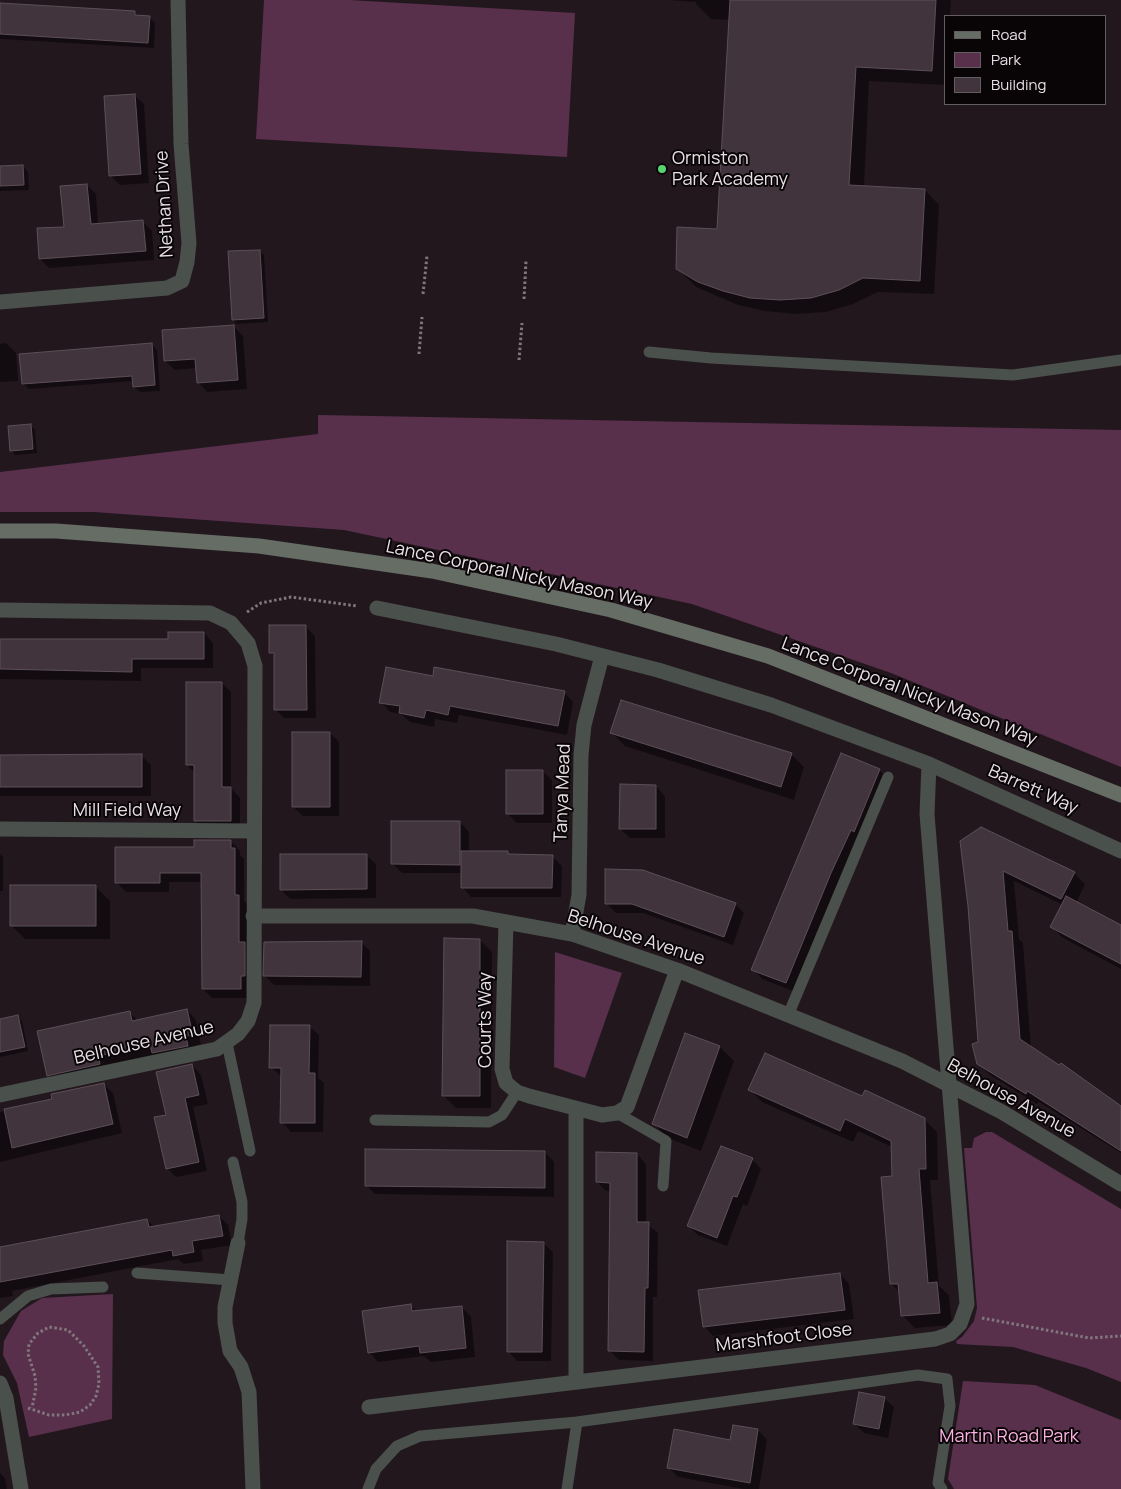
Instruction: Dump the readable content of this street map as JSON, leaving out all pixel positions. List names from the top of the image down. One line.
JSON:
{"streets":{"main road":["Lance Corporal Nicky Mason Way"],"street":["Nethan Drive","Barrett Way","Tanya Mead","Mill Field Way","Belhouse Avenue","Courts Way","Marshfoot Close"]},"crossings":[["Barrett Way","Tanya Mead"],["Tanya Mead","Belhouse Avenue"],["Belhouse Avenue","Courts Way"]],"parks":["Martin Road Park"],"places":["Ormiston Park Academy"],"legend":["Road","Park","Building"]}
